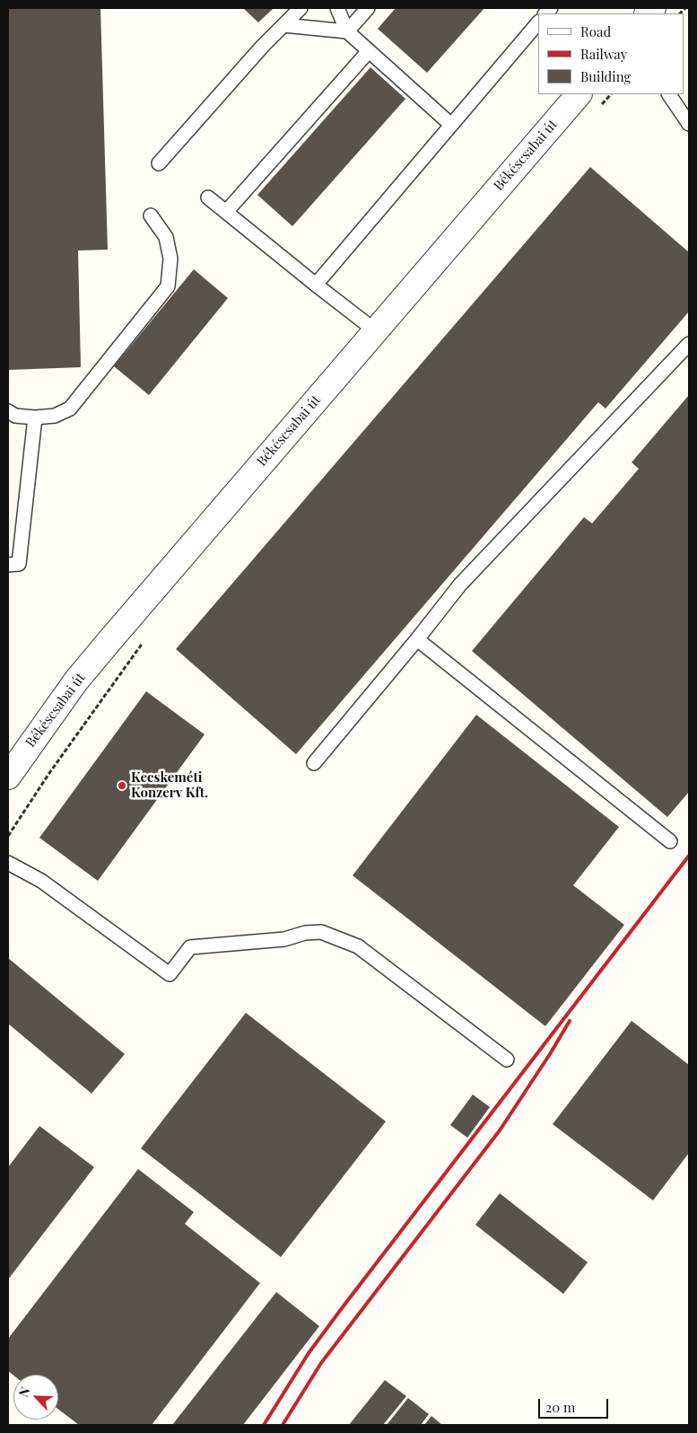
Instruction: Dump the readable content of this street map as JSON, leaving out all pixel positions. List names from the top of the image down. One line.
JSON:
{"streets":{"street":["Békéscsabai út"]},"places":["Kecskeméti Konzerv Kft."],"legend":["Road","Railway","Building"],"scale_bar":"20 m","north":"top left"}
